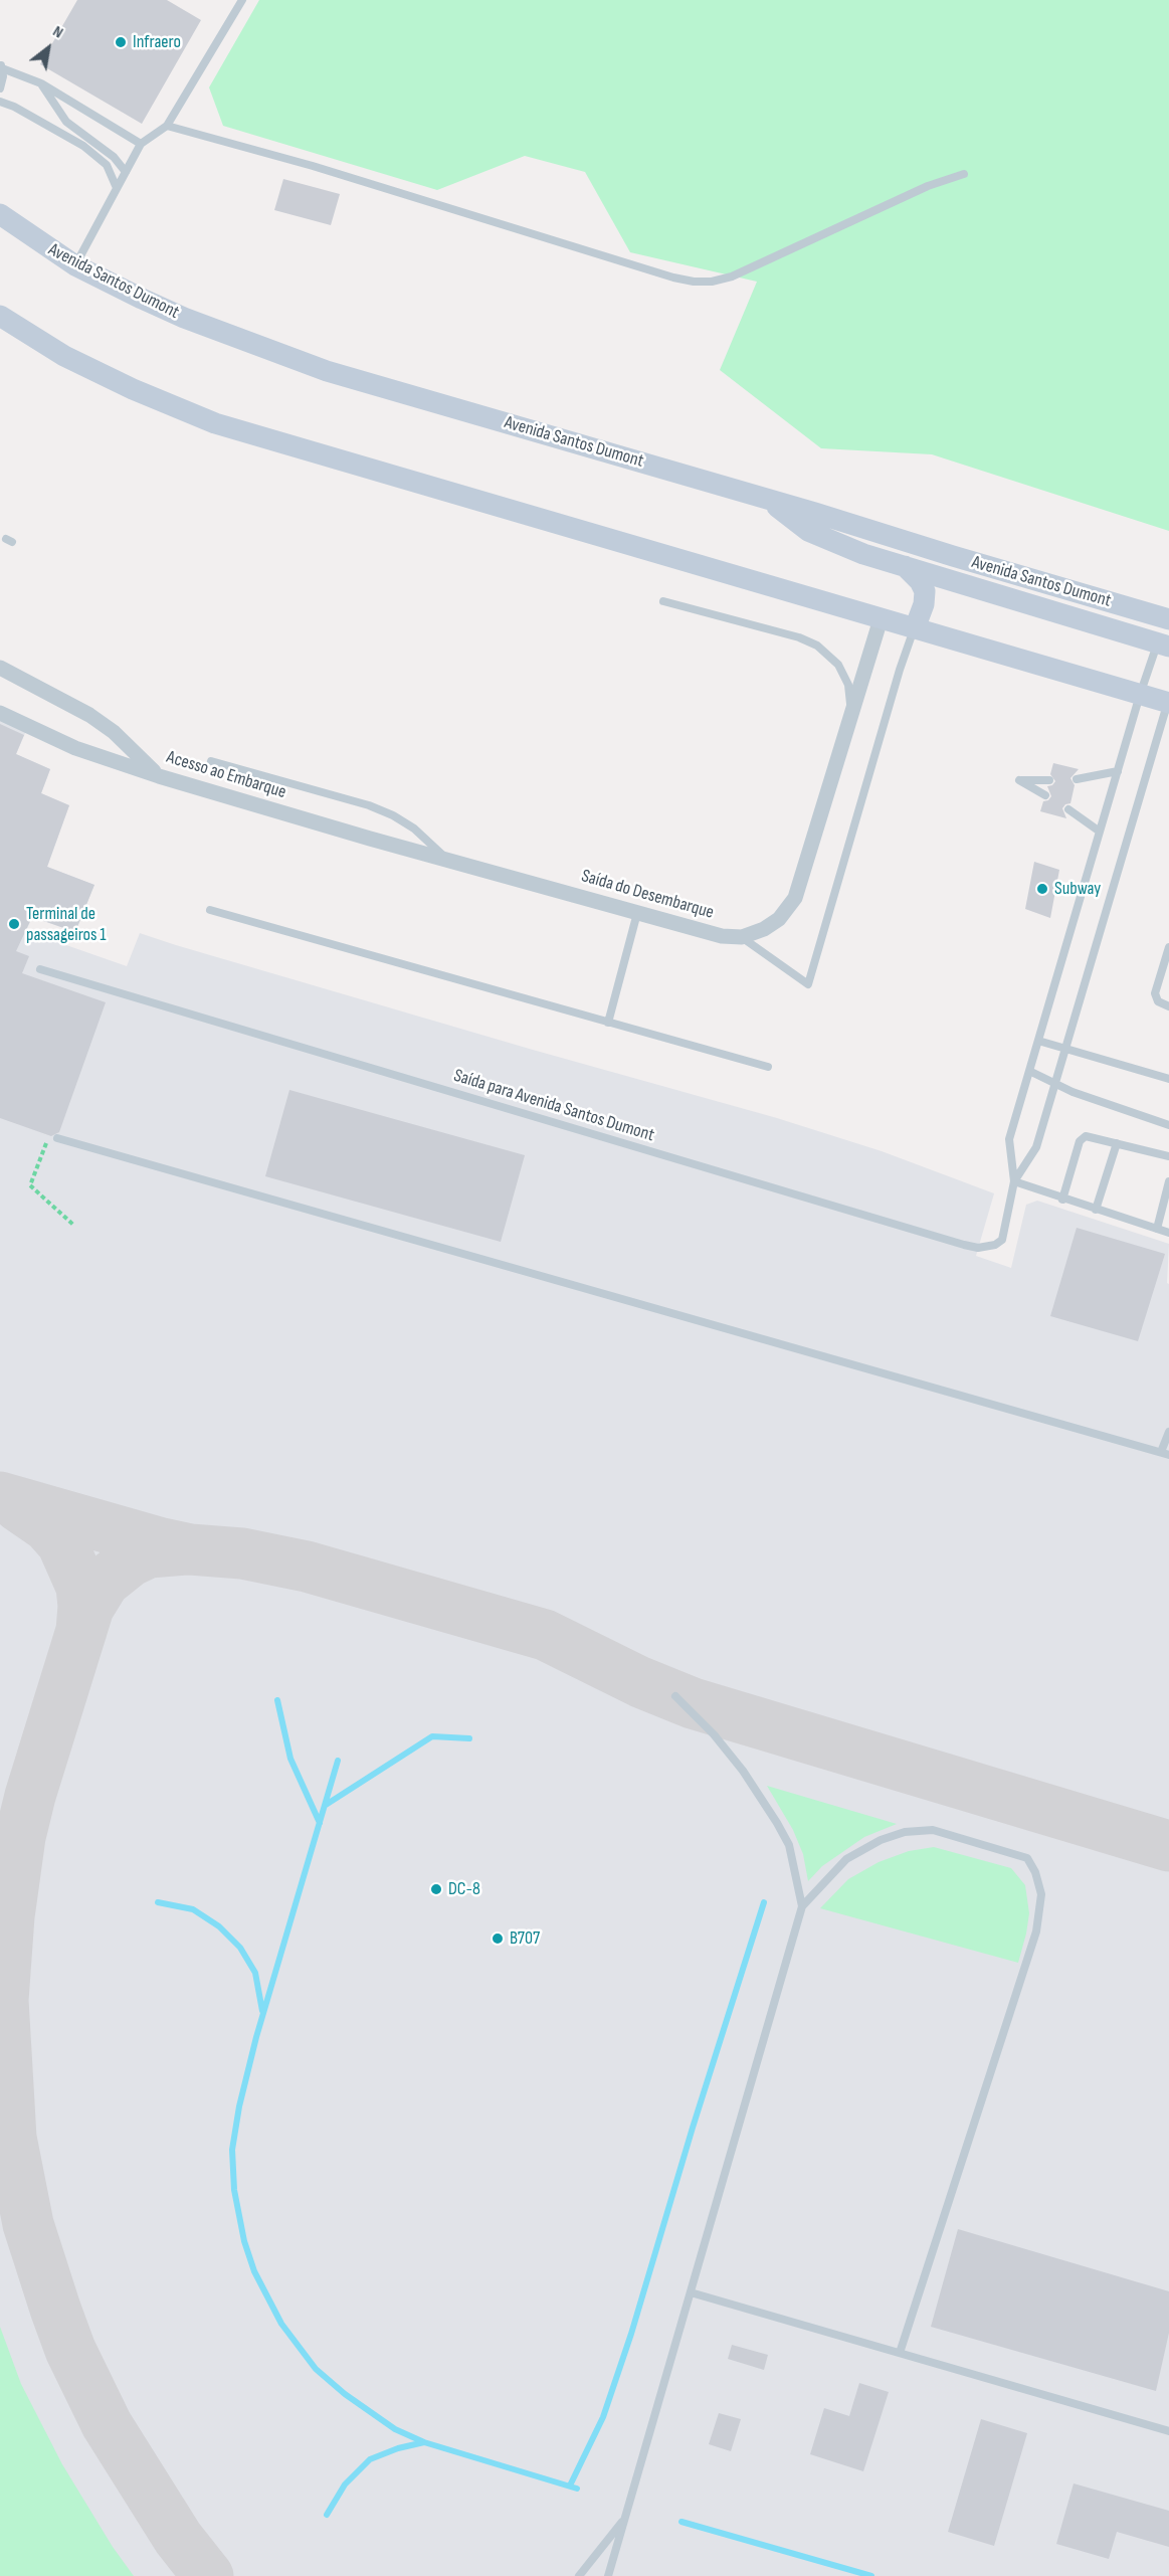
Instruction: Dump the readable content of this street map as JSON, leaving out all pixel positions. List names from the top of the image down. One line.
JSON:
{"streets":{"main road":["Avenida Santos Dumont"],"street":["Acesso ao Embarque","Saída do Desembarque"],"lane":["Saída para Avenida Santos Dumont"]},"crossings":[["Acesso ao Embarque","Saída do Desembarque"]],"places":["Infraero","Subway","Terminal de passageiros 1","DC-8","B707"],"north":"top right"}
